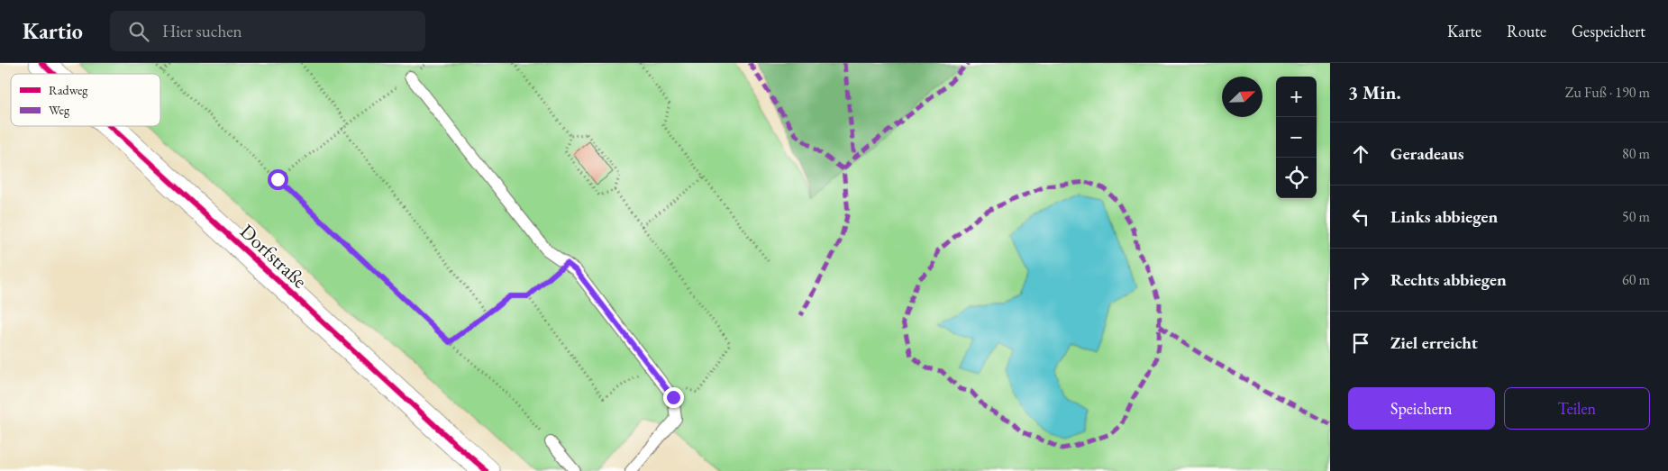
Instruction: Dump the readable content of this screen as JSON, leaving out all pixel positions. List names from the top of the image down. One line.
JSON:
{"streets":{"street":["Dorfstraße"]},"legend":["Radweg","Weg"],"north":"top right","page":{"header":"Kartio","search":"Hier suchen","nav":["Karte","Route","Gespeichert"],"heading":["3 Min.","Zu Fuß · 190 m"],"map_buttons":["+","−"],"list":[["Geradeaus","80 m"],["Links abbiegen","50 m"],["Rechts abbiegen","60 m"],"Ziel erreicht"],"buttons":["Speichern","Teilen"]}}
